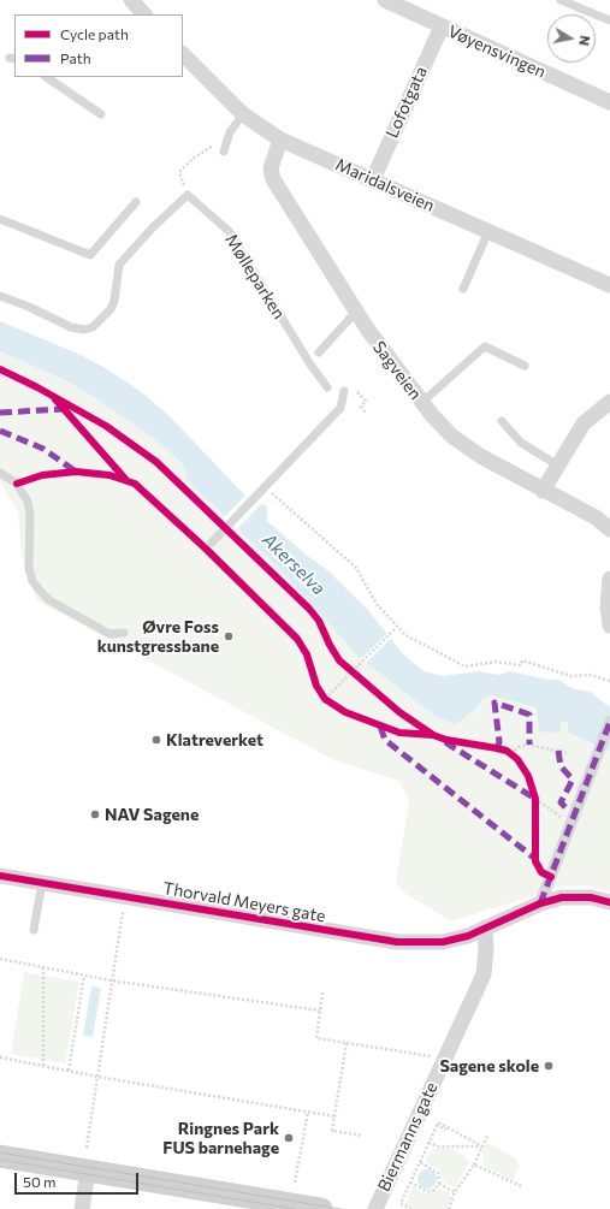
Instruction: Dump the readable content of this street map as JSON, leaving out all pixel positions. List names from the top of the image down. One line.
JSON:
{"streets":{"street":["Vøyensvingen","Lofotgata","Maridalsveien","Sagveien","Thorvald Meyers gate","Biermanns gate"],"lane":["Mølleparken"]},"crossings":[["Vøyensvingen","Lofotgata"],["Lofotgata","Maridalsveien"],["Maridalsveien","Sagveien"],["Thorvald Meyers gate","Biermanns gate"]],"water":["Akerselva"],"places":["Øvre Foss kunstgressbane","Klatreverket","NAV Sagene","Sagene skole","Ringnes Park FUS barnehage"],"legend":["Cycle path","Path"],"scale_bar":"50 m","north":"right"}
